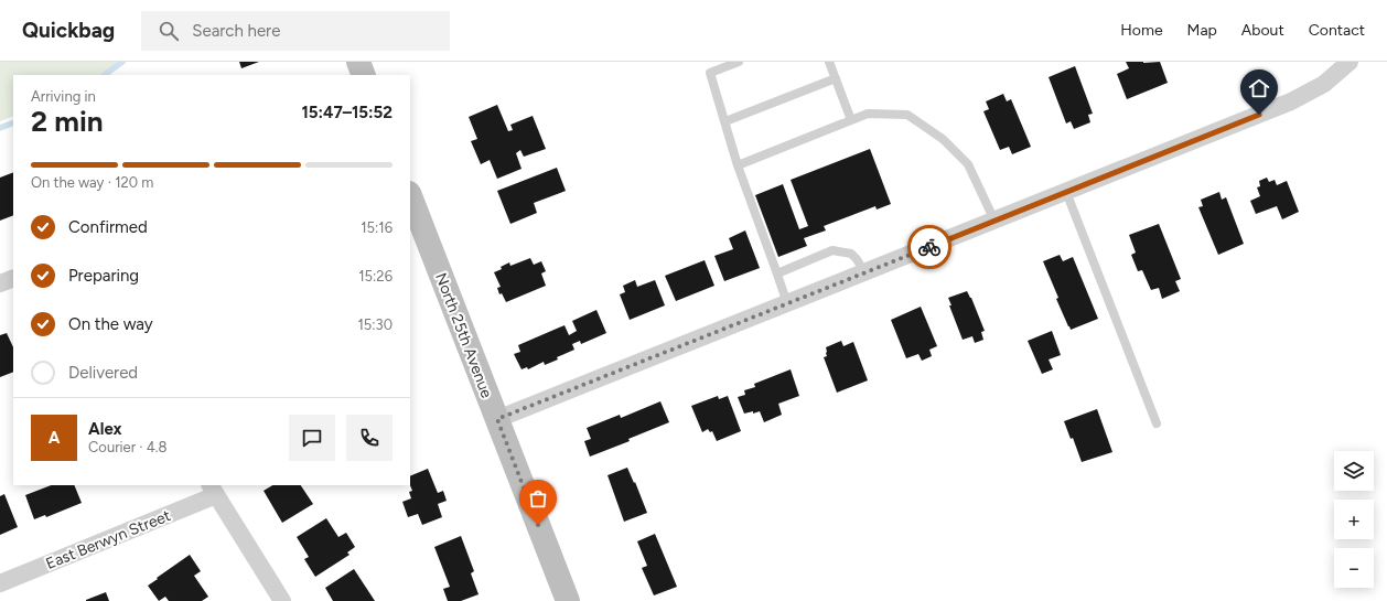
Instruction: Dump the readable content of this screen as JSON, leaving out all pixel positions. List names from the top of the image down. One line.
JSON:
{"streets":{"street":["North 25th Avenue","East Berwyn Street"]},"page":{"header":"Quickbag","search":"Search here","nav":["Home","Map","About","Contact"],"heading":["2 min","Arriving in","15:47–15:52"],"panel":["Alex","Courier · 4.8"],"bar":"On the way · 120 m","list":[["Confirmed","15:16"],["Preparing","15:26"],["On the way","15:30"],"Delivered"],"round":"A","map_buttons":["+","−"]}}
